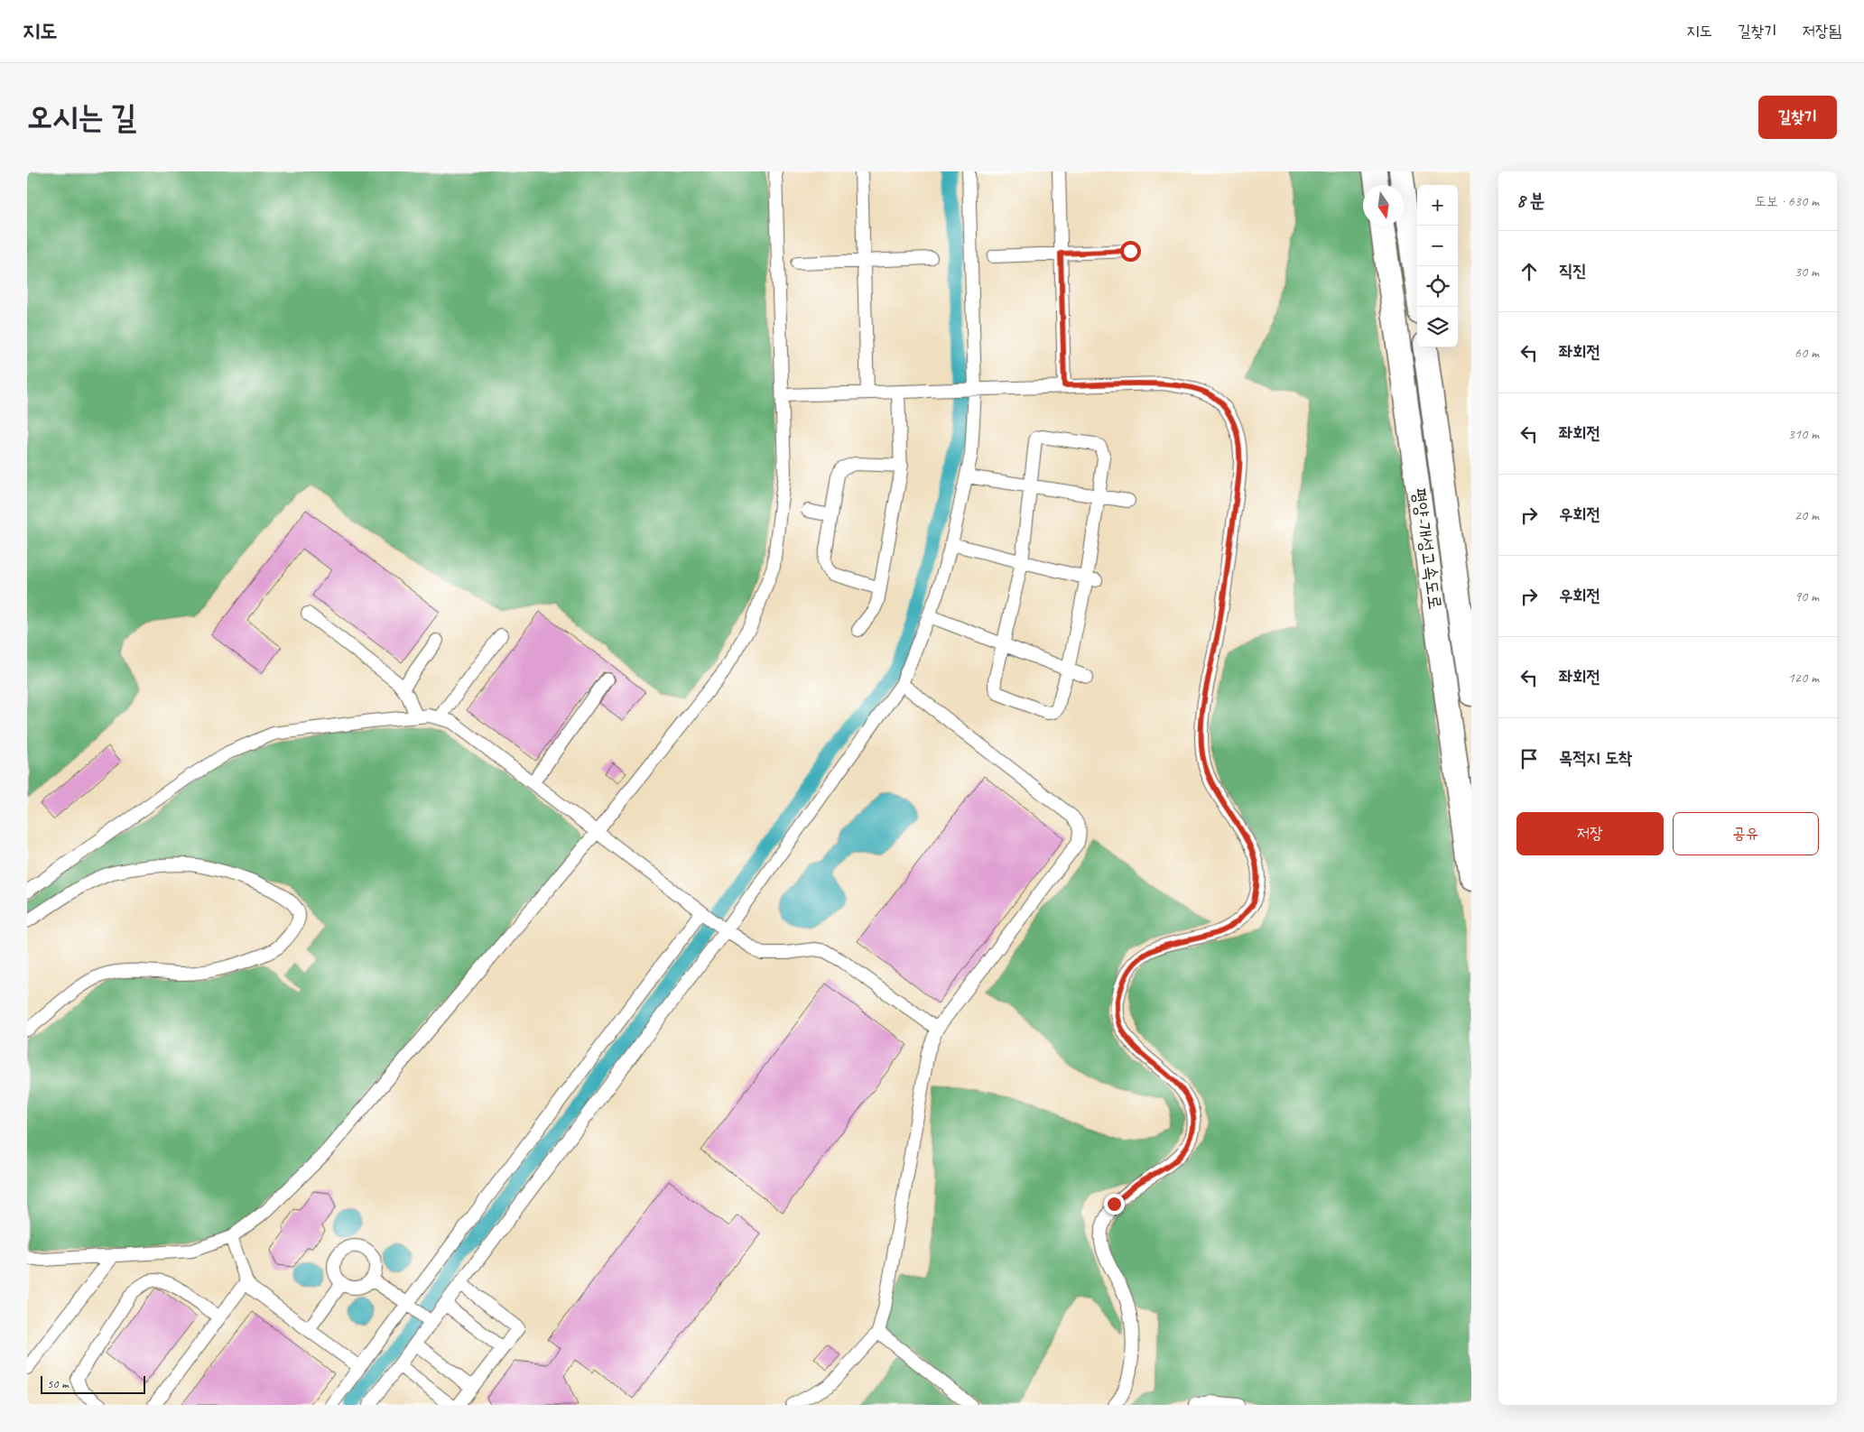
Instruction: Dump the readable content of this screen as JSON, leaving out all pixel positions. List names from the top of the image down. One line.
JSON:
{"streets":{"highway":["평양-개성고속도로"]},"scale_bar":"50 m","north":"bottom","page":{"header":"지도","nav":["지도","길찾기","저장됨"],"buttons":["길찾기",["저장","공유"]],"title":"오시는 길","heading":["8 분","도보 · 630 m"],"map_buttons":["+","−"],"list":[["직진","30 m"],["좌회전","60 m"],["좌회전","310 m"],["우회전","20 m"],["우회전","90 m"],["좌회전","120 m"],"목적지 도착"],"scale":"50 m"}}
